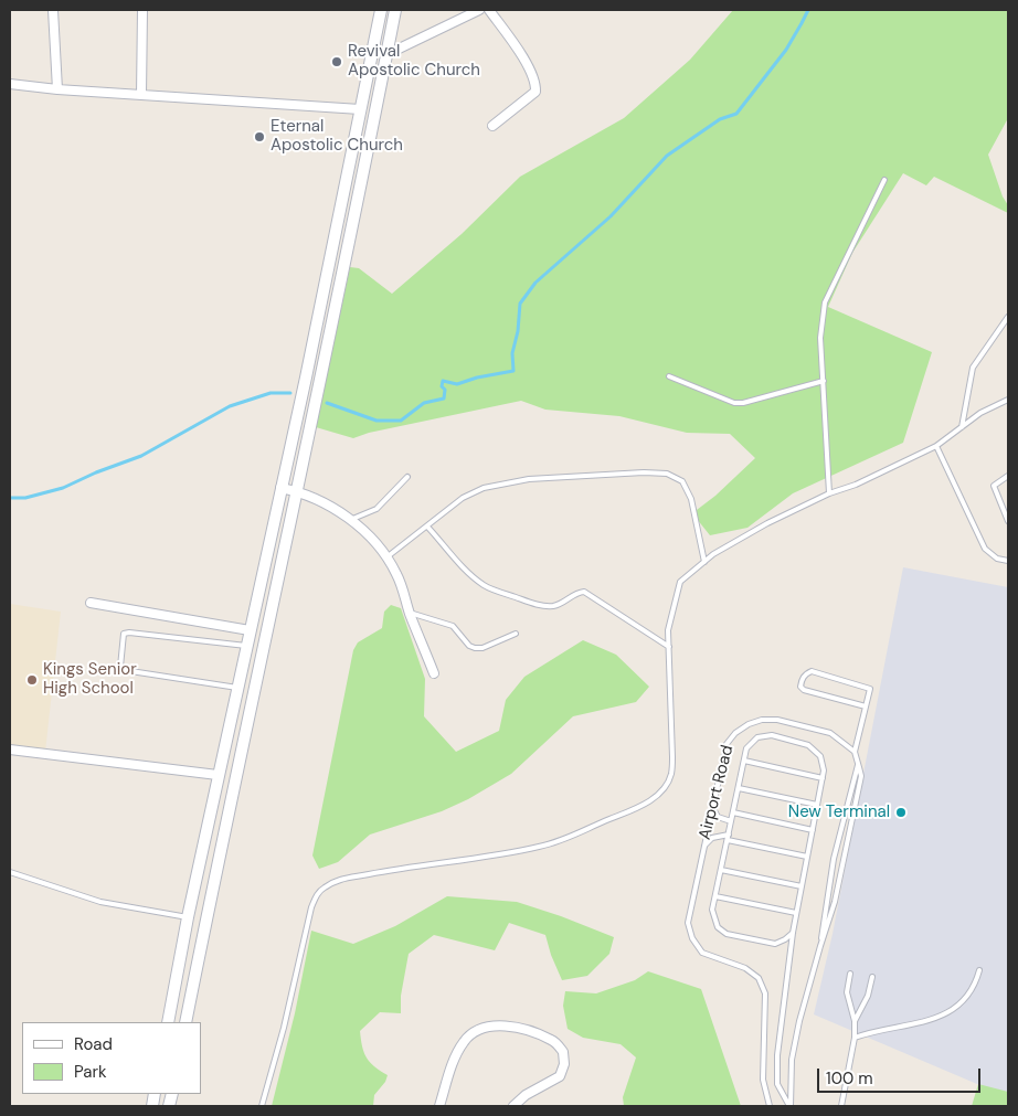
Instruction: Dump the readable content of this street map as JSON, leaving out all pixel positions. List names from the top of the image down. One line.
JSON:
{"streets":{"lane":["Airport Road"]},"places":["Revival Apostolic Church","Eternal Apostolic Church","Kings Senior High School","New Terminal"],"legend":["Road","Park"],"scale_bar":"100 m"}
